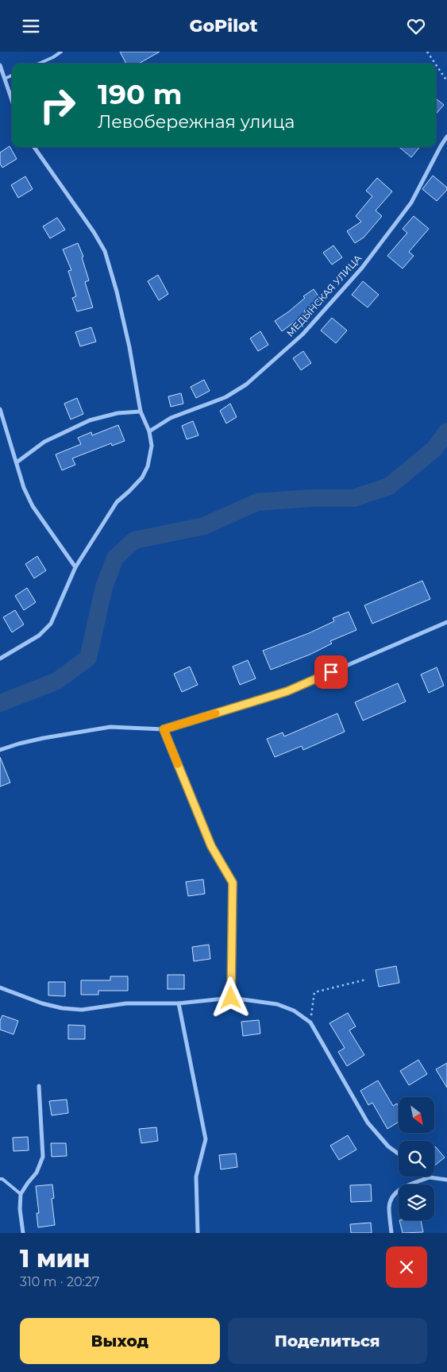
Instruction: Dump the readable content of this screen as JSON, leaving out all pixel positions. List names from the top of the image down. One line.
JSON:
{"streets":{"street":["МЕДЫНСКАЯ УЛИЦА"]},"north":"bottom right","page":{"header":"GoPilot","turn":["190 m","Левобережная улица"],"heading":["1 мин","310 m · 20:27"],"buttons":["Выход","Поделиться"]}}
